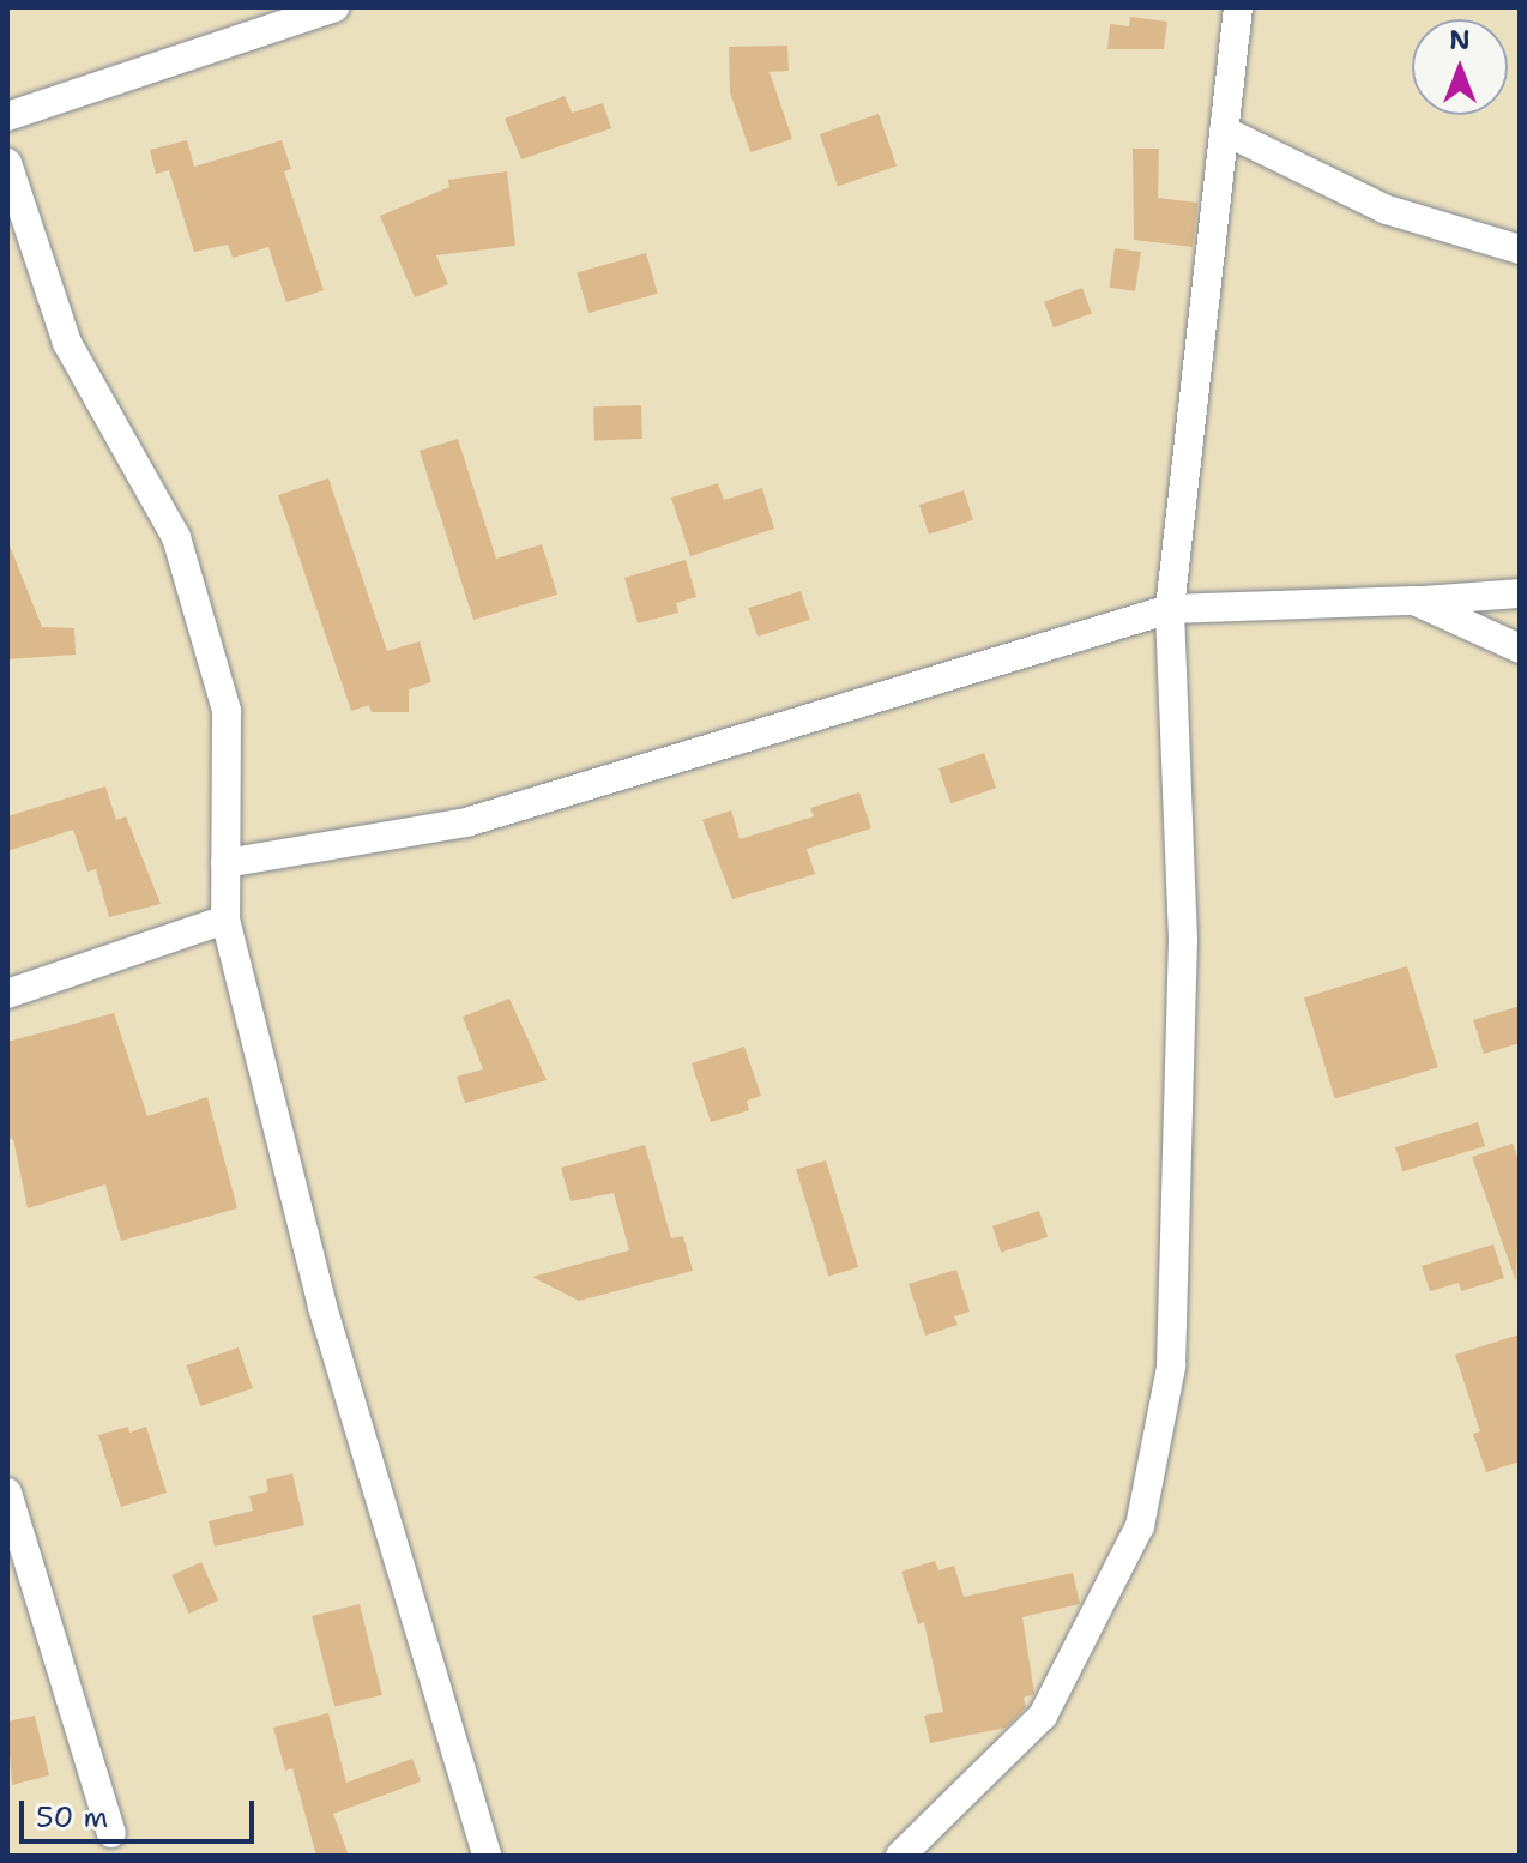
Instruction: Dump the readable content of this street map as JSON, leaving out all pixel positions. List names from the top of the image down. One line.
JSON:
{"scale_bar":"50 m","north":"top"}
